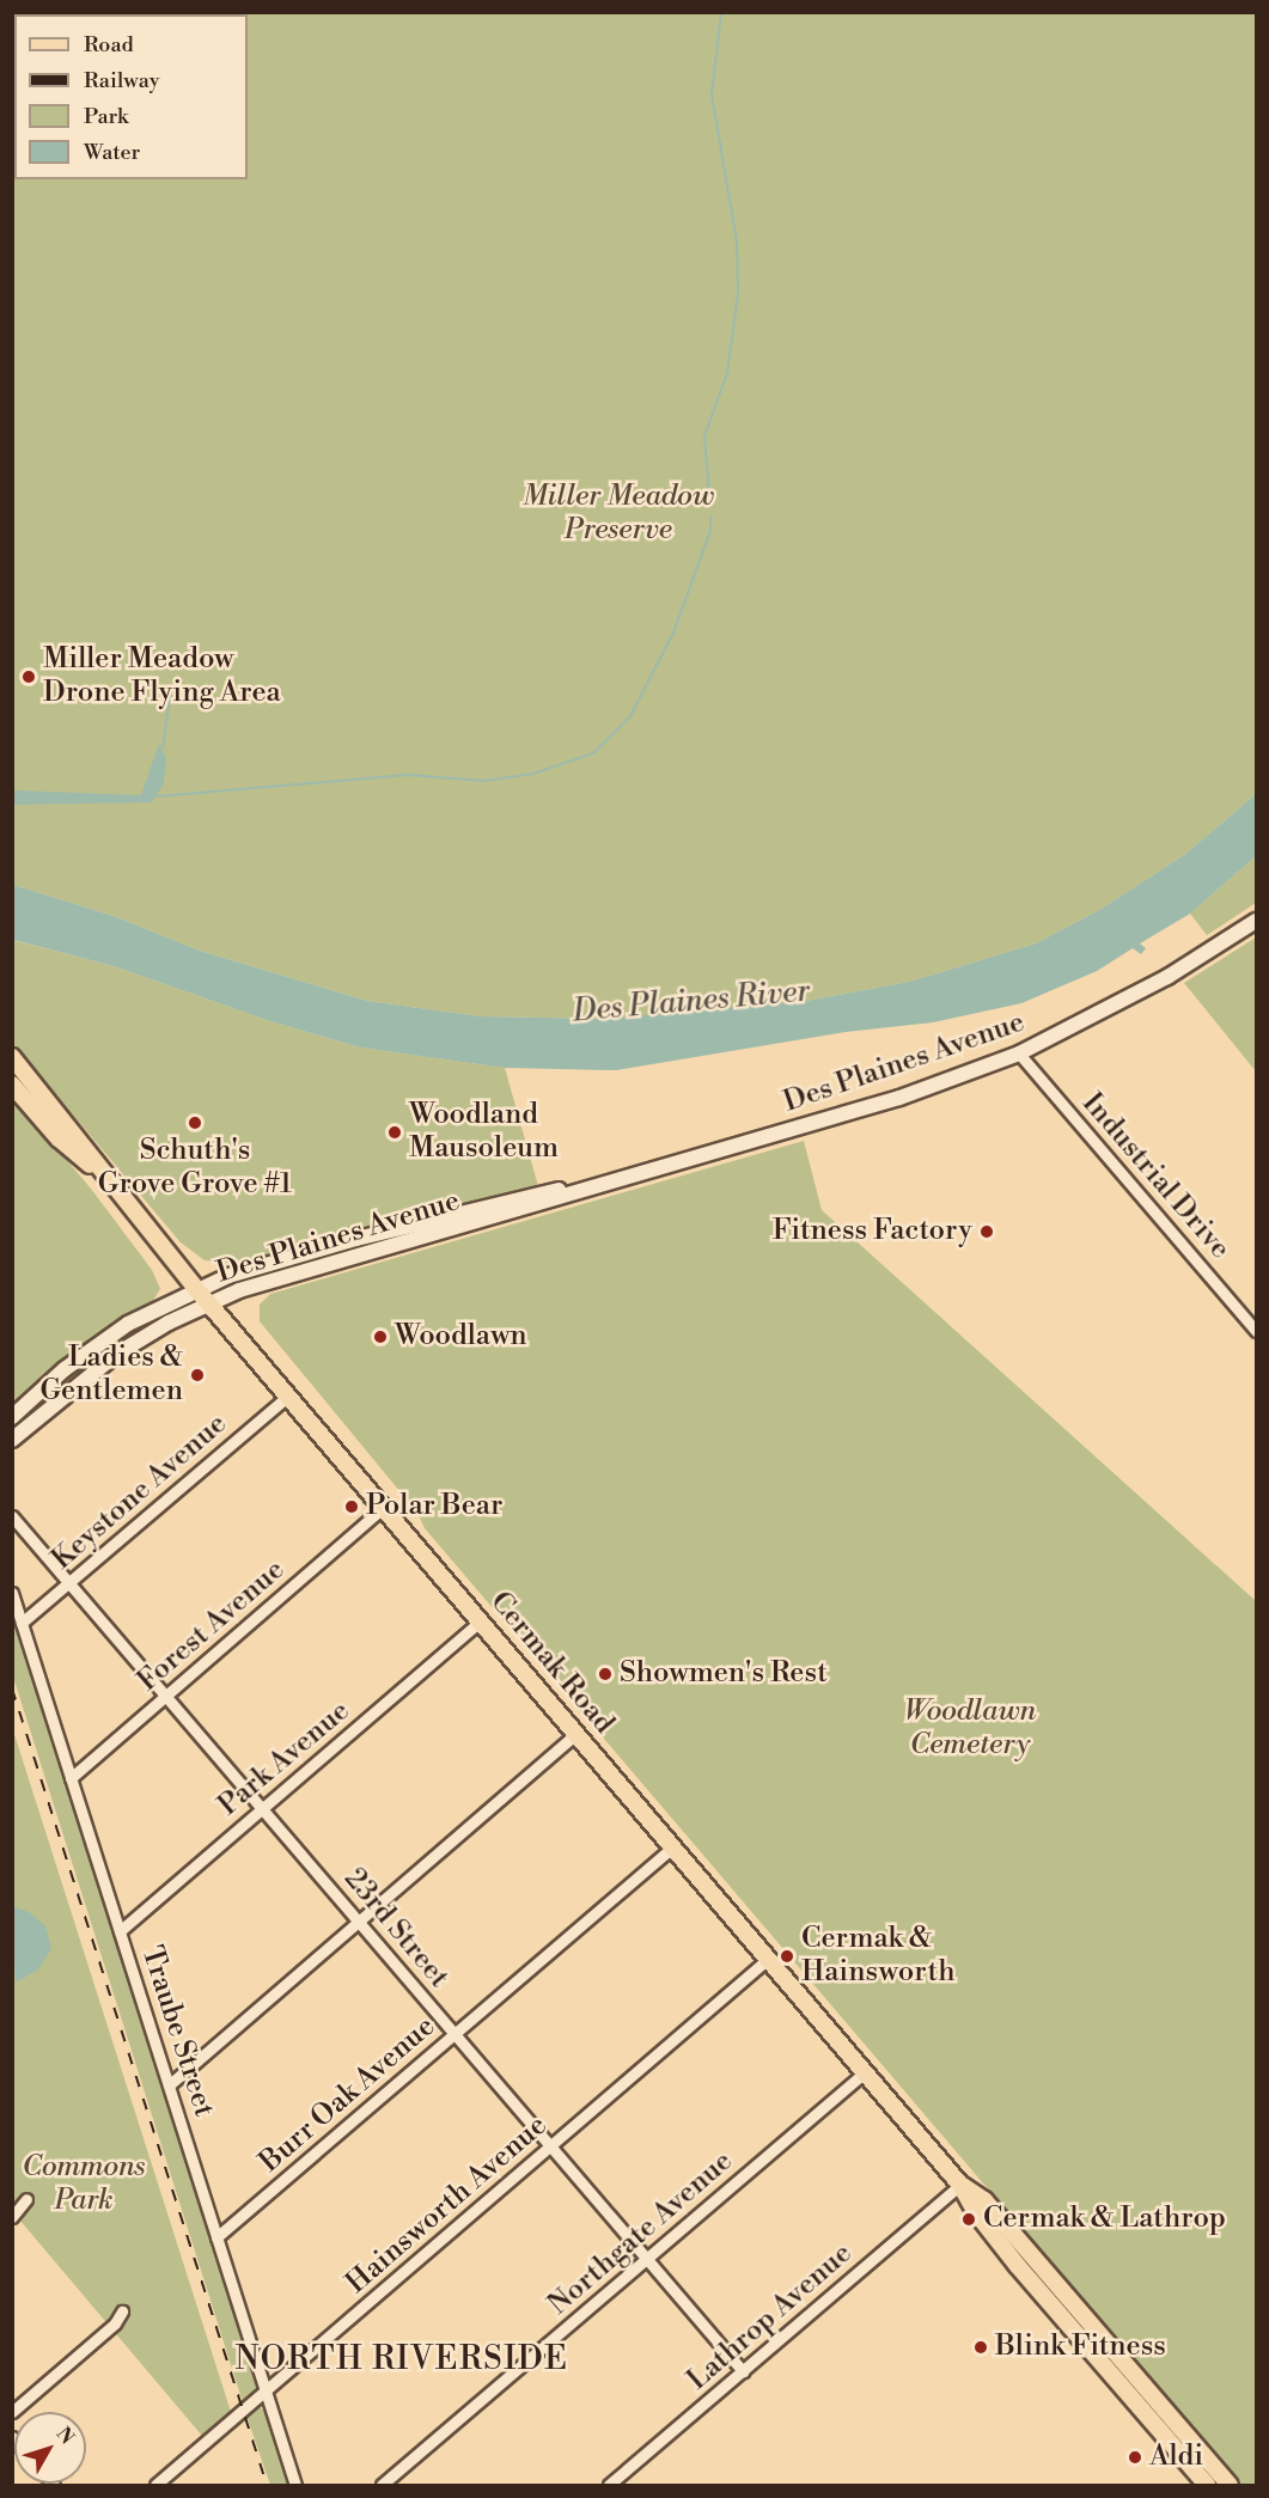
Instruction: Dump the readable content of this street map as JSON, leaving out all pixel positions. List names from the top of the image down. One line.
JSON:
{"streets":{"main road":["Des Plaines Avenue","Cermak Road"],"street":["Industrial Drive","Keystone Avenue","Forest Avenue","Park Avenue","23rd Street","Traube Street","Burr Oak Avenue","Hainsworth Avenue","Northgate Avenue","Lathrop Avenue"]},"crossings":[["Des Plaines Avenue","Industrial Drive"],["Des Plaines Avenue","Cermak Road"],["Keystone Avenue","Cermak Road"],["Keystone Avenue","23rd Street"],["Keystone Avenue","Traube Street"],["Forest Avenue","Cermak Road"],["Forest Avenue","23rd Street"],["Forest Avenue","Traube Street"],["Cermak Road","Park Avenue"],["Cermak Road","Burr Oak Avenue"],["Cermak Road","Hainsworth Avenue"],["Cermak Road","Northgate Avenue"],["Cermak Road","Lathrop Avenue"],["Park Avenue","23rd Street"],["Park Avenue","Traube Street"],["23rd Street","Burr Oak Avenue"],["23rd Street","Hainsworth Avenue"],["23rd Street","Northgate Avenue"],["23rd Street","Lathrop Avenue"],["Traube Street","Burr Oak Avenue"],["Traube Street","Hainsworth Avenue"]],"districts":["NORTH RIVERSIDE"],"water":["Des Plaines River"],"parks":["Miller Meadow Preserve","Woodlawn Cemetery","Commons Park"],"places":["Miller Meadow Drone Flying Area","Schuth's Grove Grove #1","Woodland Mausoleum","Fitness Factory","Woodlawn","Ladies & Gentlemen","Polar Bear","Showmen's Rest","Cermak & Hainsworth","Cermak & Lathrop","Blink Fitness","Aldi"],"legend":["Road","Railway","Park","Water"],"north":"top right"}
